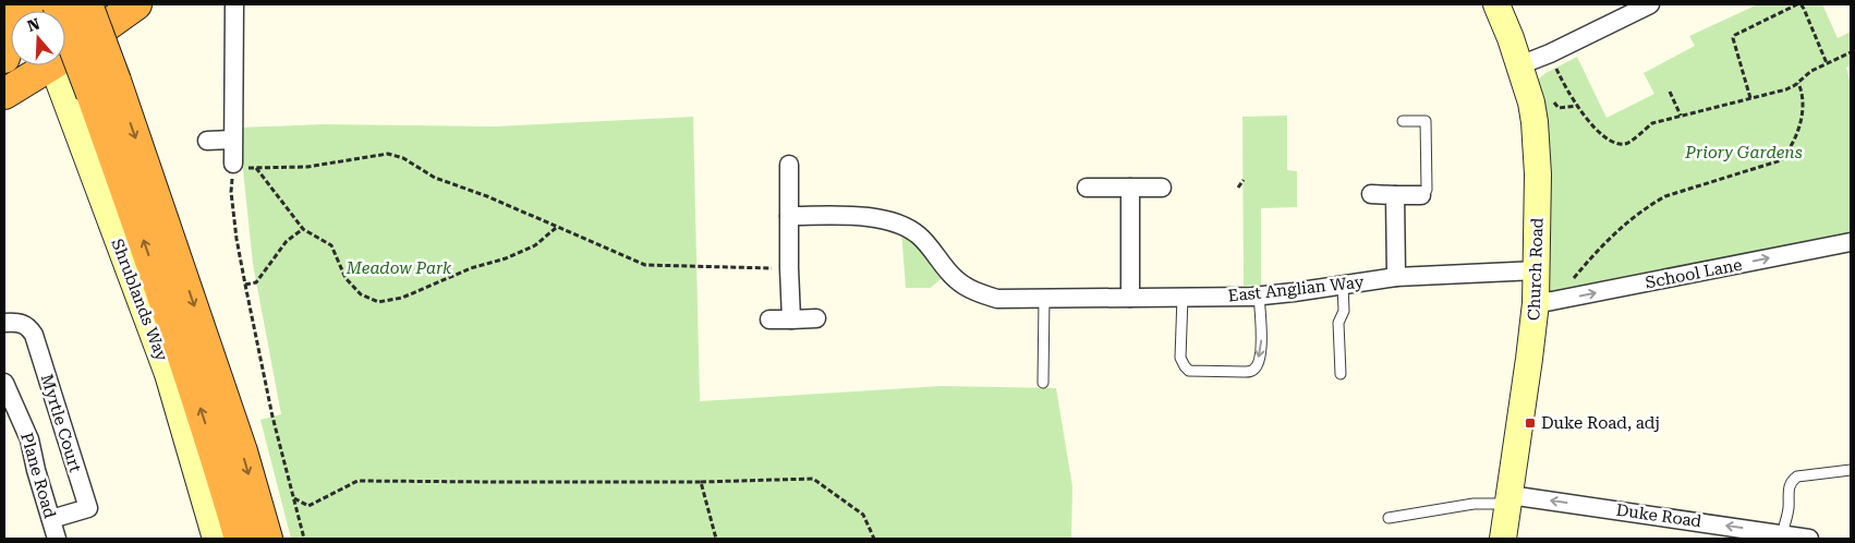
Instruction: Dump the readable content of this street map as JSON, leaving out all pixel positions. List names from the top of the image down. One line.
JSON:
{"streets":{"main road":["Church Road","Shrublands Way"],"street":["School Lane","East Anglian Way","Myrtle Court","Plane Road","Duke Road"]},"crossings":[["Church Road","School Lane"],["Church Road","East Anglian Way"],["Church Road","Duke Road"],["Myrtle Court","Plane Road"]],"one_way":["School Lane","Duke Road"],"parks":["Priory Gardens","Meadow Park"],"places":{"transit":["Duke Road, adj"]},"north":"top"}
